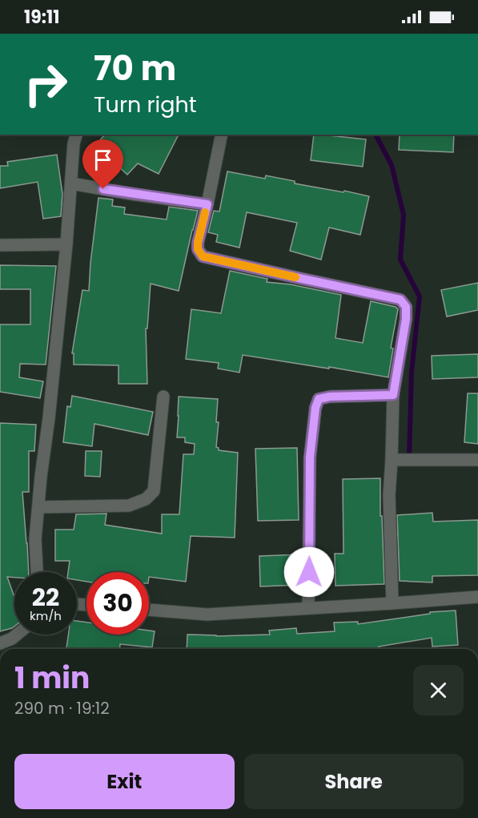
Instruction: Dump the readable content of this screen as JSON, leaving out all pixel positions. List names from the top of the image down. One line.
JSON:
{"page":{"status":"19:11","turn":["70 m","Turn right"],"speed":"22 km/h","limit":"30","heading":["1 min","290 m · 19:12"],"buttons":["Exit","Share"]}}
